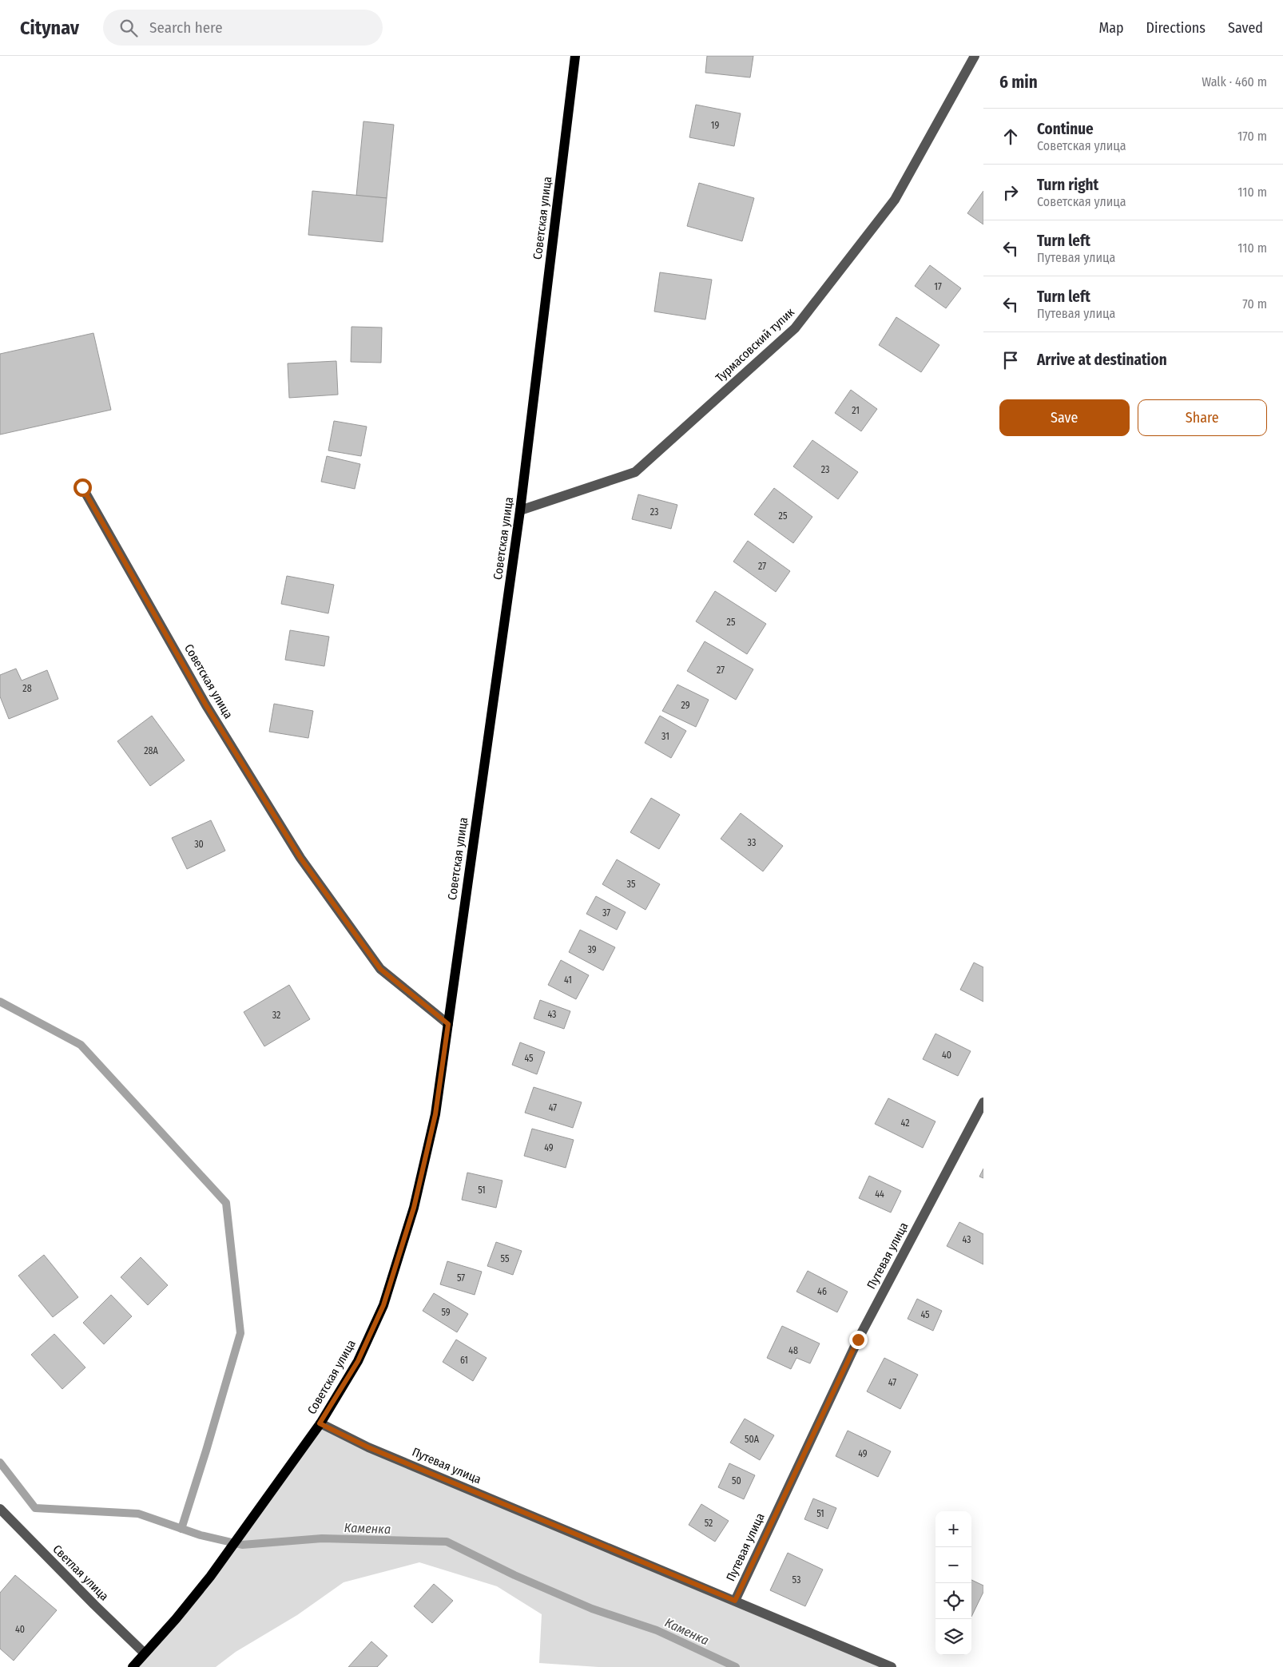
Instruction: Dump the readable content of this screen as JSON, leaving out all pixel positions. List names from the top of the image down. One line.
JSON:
{"streets":{"main road":["Советская улица"],"street":["Турмасовский тупик","Путевая улица","Светлая улица"]},"crossings":[["Советская улица","Турмасовский тупик"],["Советская улица","Путевая улица"],["Советская улица","Светлая улица"]],"water":["Каменка"],"house_numbers":["19","17","21","23","23","25","27","25","27","28","29","31","28А","33","30","35","37","39","41","43","32","40","45","47","42","49","51","44","43","55","57","46","59","45","48","61","47","50А","49","50","51","52","53","40"],"page":{"header":"Citynav","search":"Search here","nav":["Map","Directions","Saved"],"heading":["6 min","Walk · 460 m"],"list":[["Continue","Советская улица","170 m"],["Turn right","Советская улица","110 m"],["Turn left","Путевая улица","110 m"],["Turn left","Путевая улица","70 m"],"Arrive at destination"],"buttons":["Save","Share"],"map_buttons":["+","−"]}}
